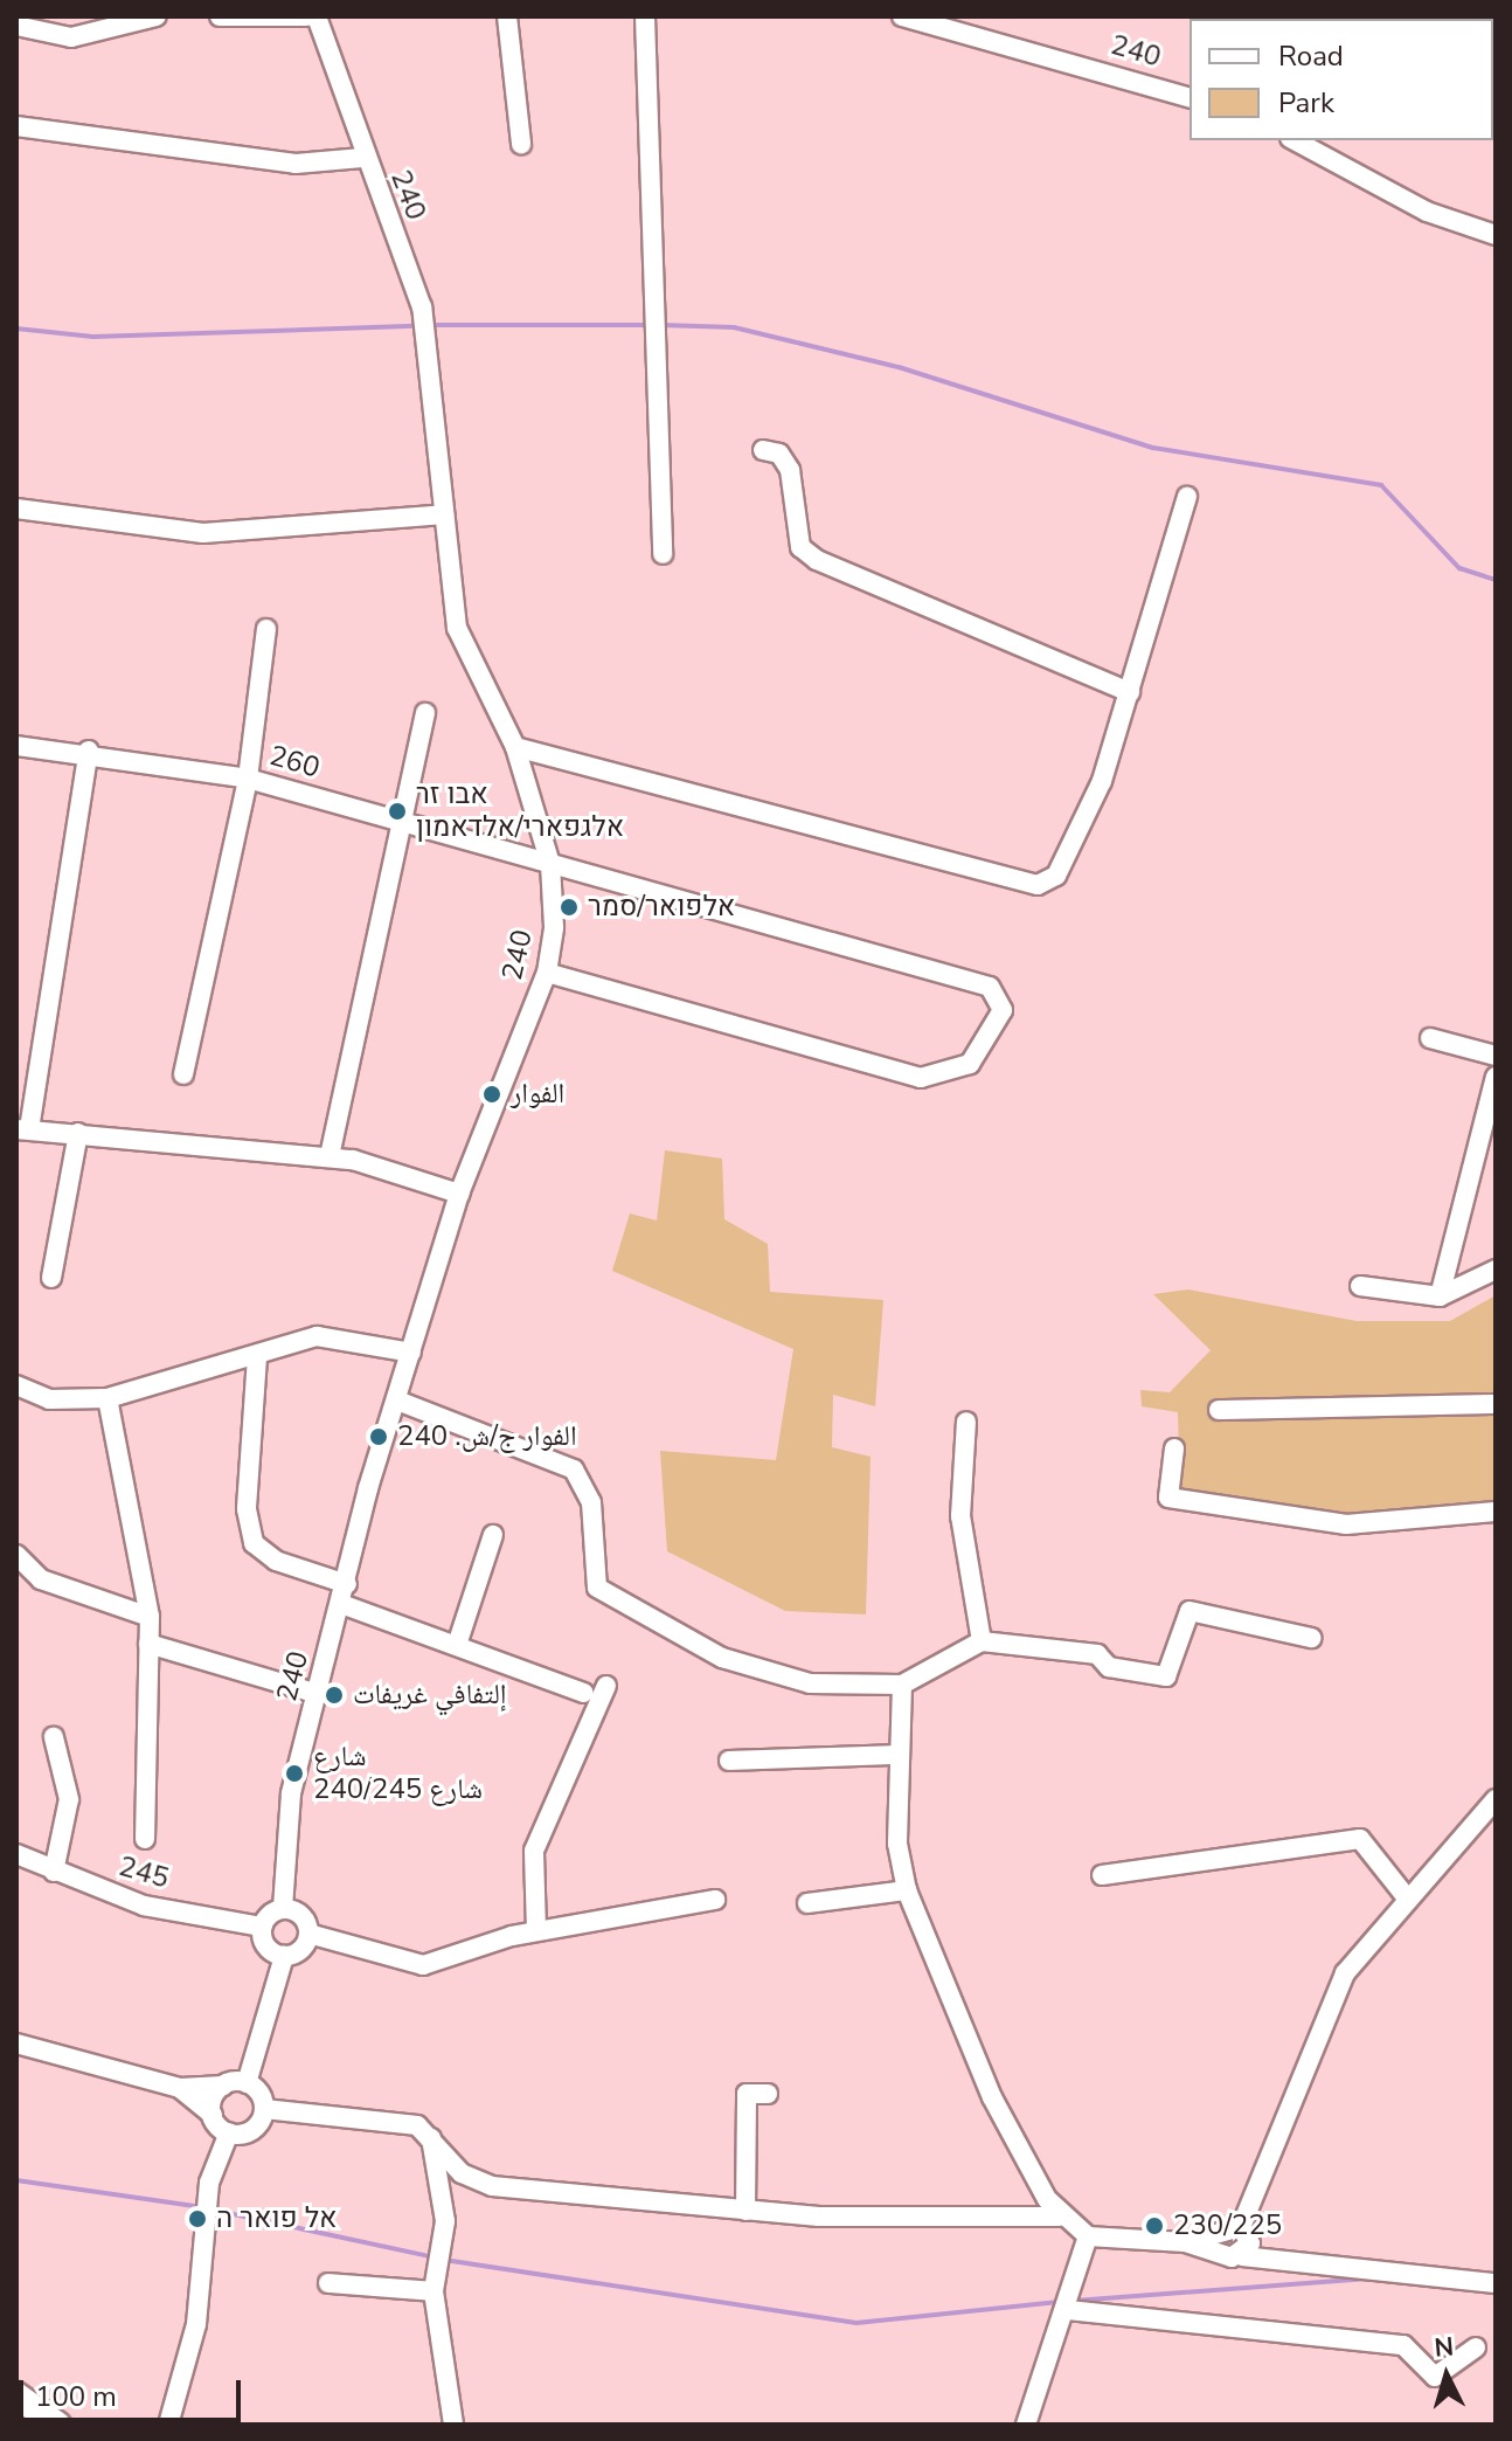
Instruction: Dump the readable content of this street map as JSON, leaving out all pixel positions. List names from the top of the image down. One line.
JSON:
{"streets":{"street":["240","260","245"]},"crossings":[["240","260"],["240","245"]],"places":["אבו זר אלגפארי/אלדאמון","אלפואר/סמר","الفوار","الفوار ج/ش. 240","إلتفافي غريفات","شارع 240/شارع 245","אל פואר ה","230/225"],"legend":["Road","Park"],"scale_bar":"100 m","north":"top"}
